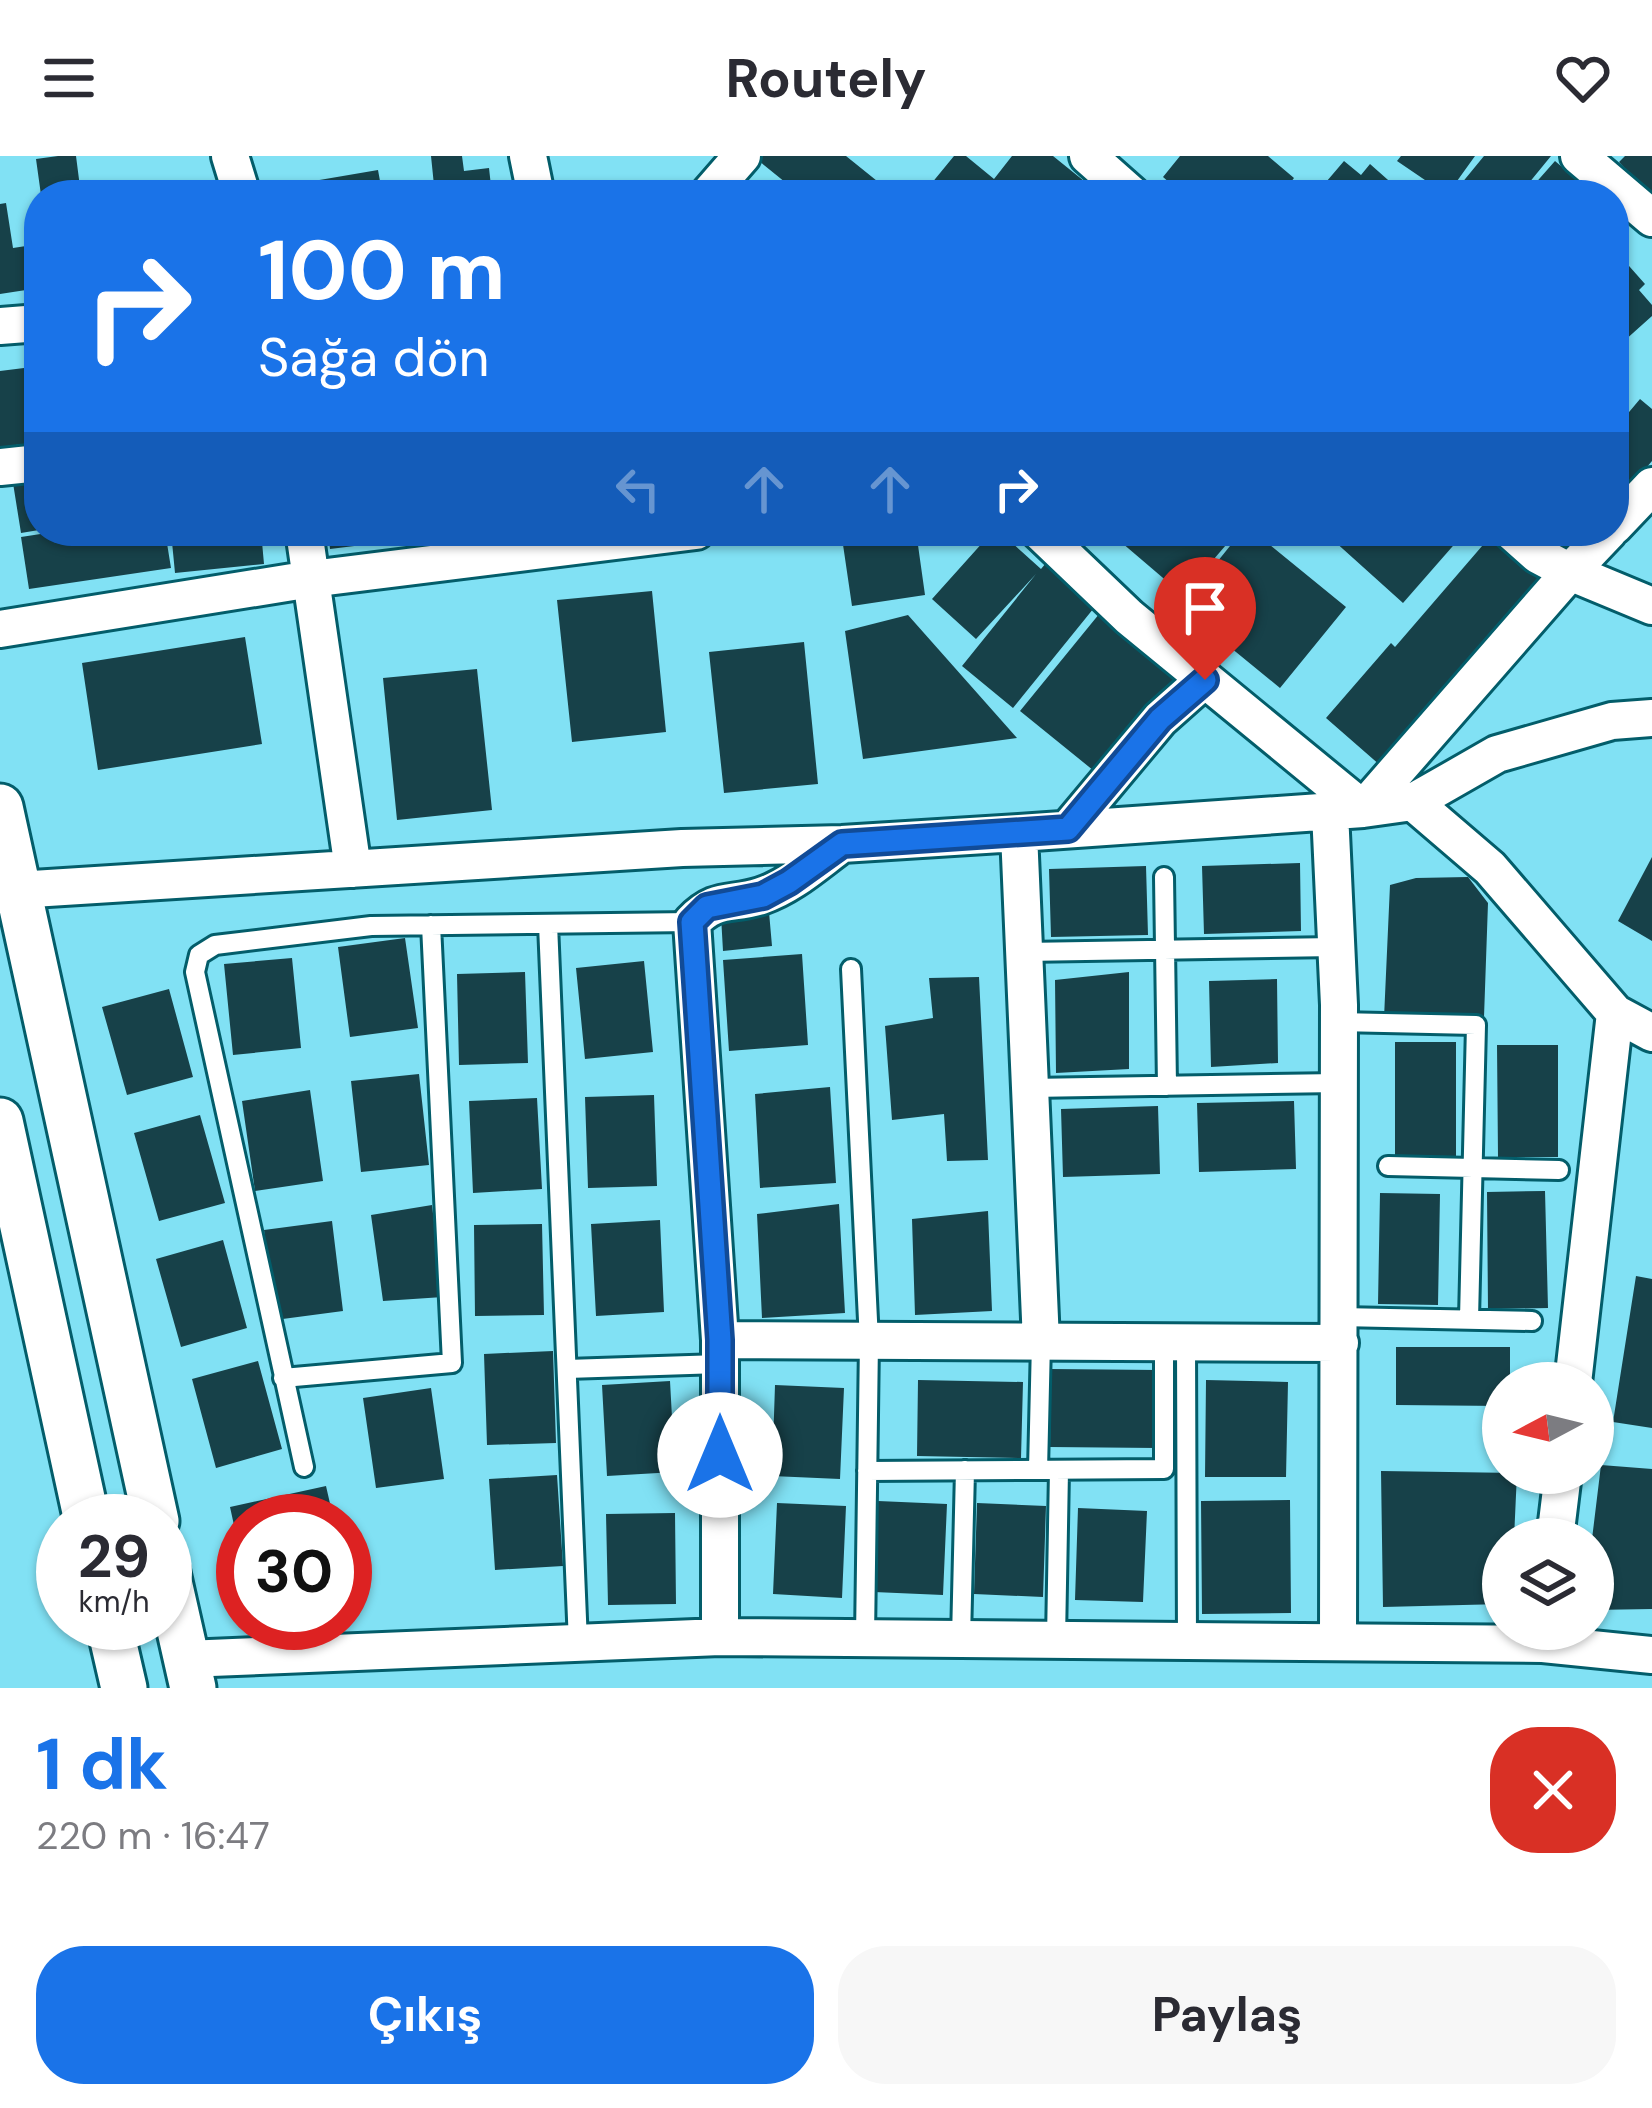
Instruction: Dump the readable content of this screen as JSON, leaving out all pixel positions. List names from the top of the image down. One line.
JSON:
{"north":"left","page":{"header":"Routely","turn":["100 m","Sağa dön"],"speed":"29 km/h","limit":"30","heading":["1 dk","220 m · 16:47"],"buttons":["Çıkış","Paylaş"]}}
